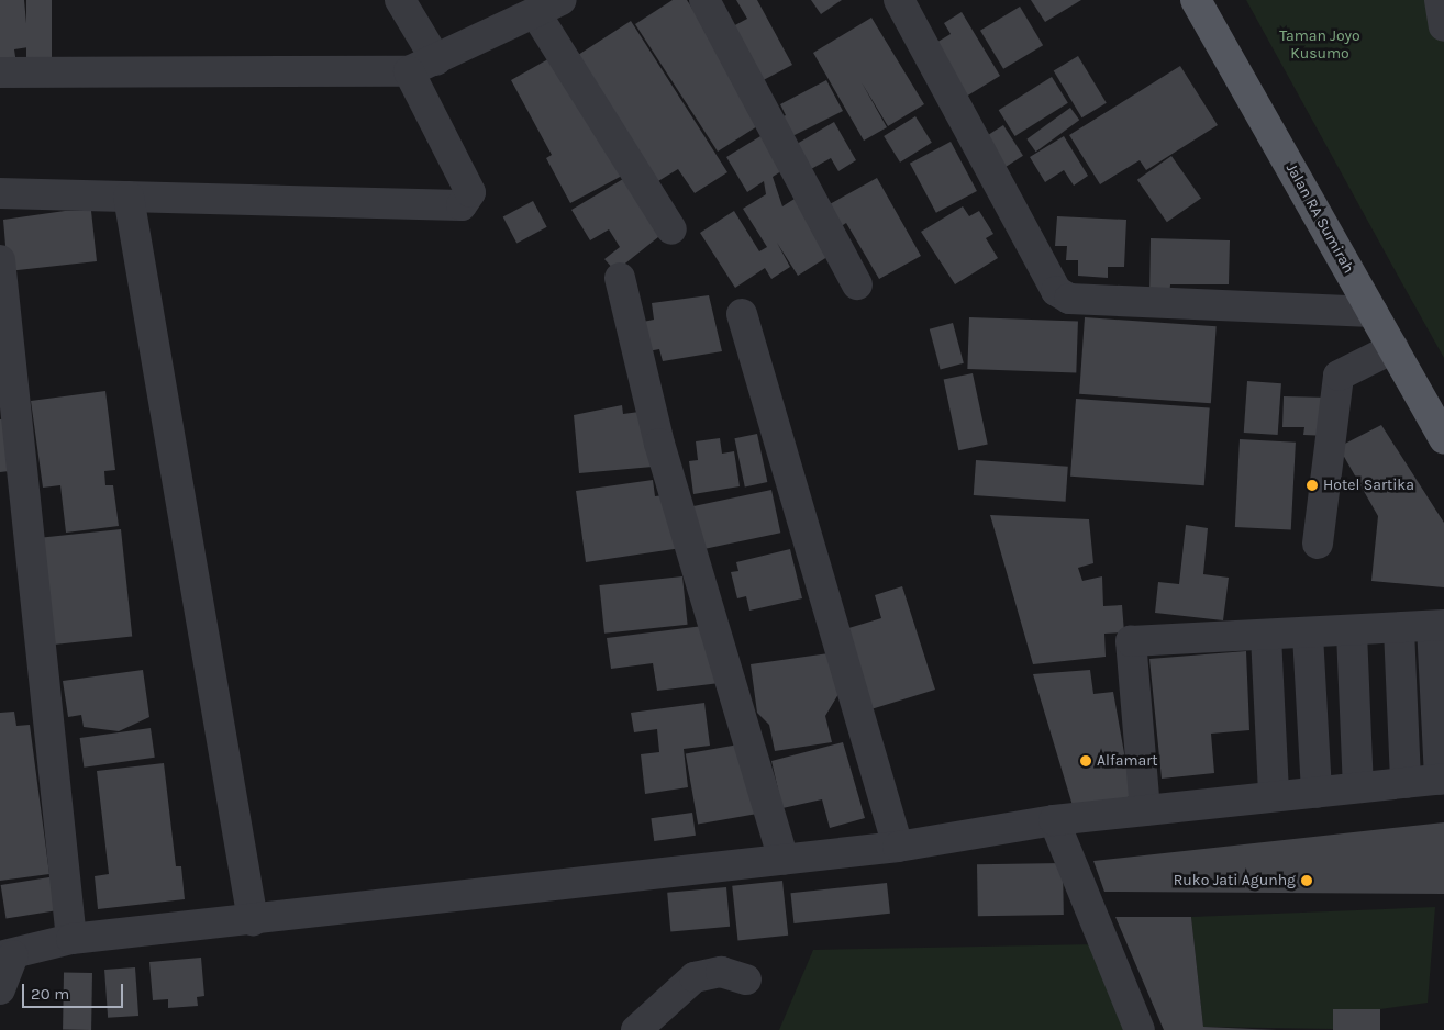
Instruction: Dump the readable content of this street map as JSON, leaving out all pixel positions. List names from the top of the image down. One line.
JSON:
{"streets":{"main road":["Jalan RA Sumirah"]},"parks":["Taman Joyo Kusumo"],"places":["Hotel Sartika","Alfamart","Ruko Jati Agunhg"],"scale_bar":"20 m"}
